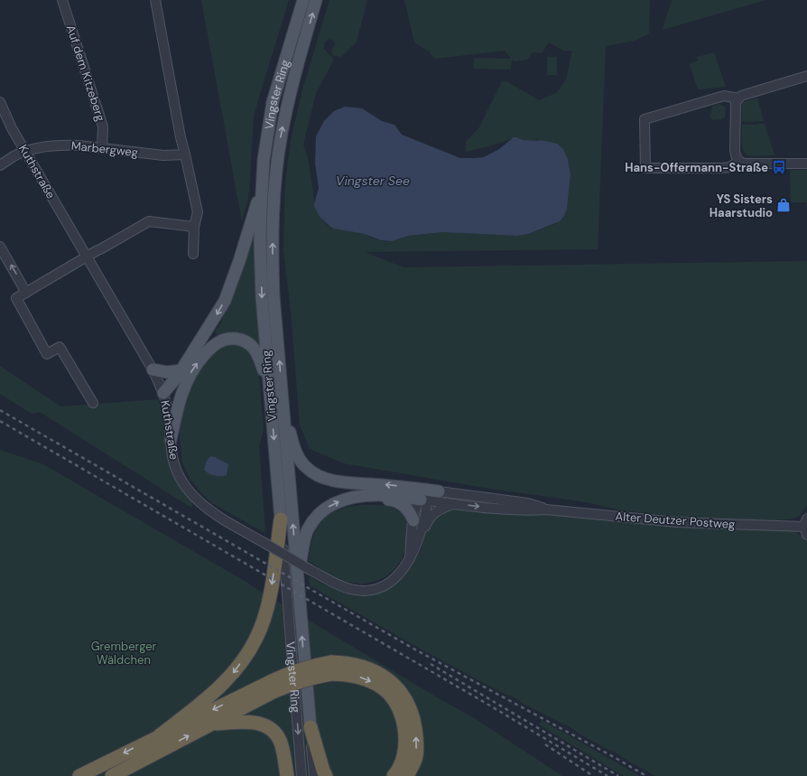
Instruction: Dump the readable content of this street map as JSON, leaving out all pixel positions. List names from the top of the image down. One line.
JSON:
{"streets":{"main road":["Vingster Ring"],"street":["Auf dem Kitzeberg","Marbergweg","Kuthstraße","Alter Deutzer Postweg"]},"crossings":[["Auf dem Kitzeberg","Marbergweg"],["Marbergweg","Kuthstraße"],["Kuthstraße","Alter Deutzer Postweg"]],"water":["Vingster See"],"parks":["Gremberger Wäldchen"],"places":{"bus stop":["Hans-Offermann-Straße"],"shop":["YS Sisters Haarstudio"]}}
